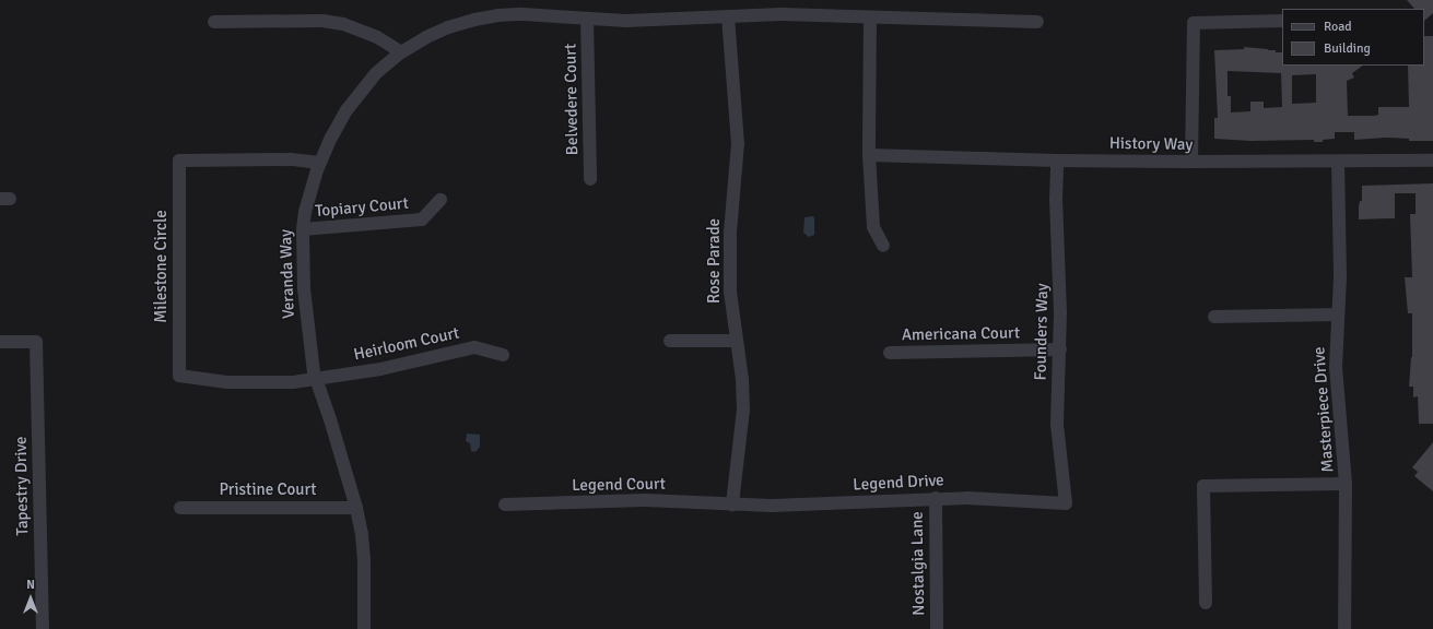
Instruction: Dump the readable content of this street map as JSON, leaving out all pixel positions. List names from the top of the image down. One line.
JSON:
{"streets":{"street":["Belvedere Court","History Way","Topiary Court","Rose Parade","Milestone Circle","Veranda Way","Founders Way","Americana Court","Heirloom Court","Masterpiece Drive","Legend Drive","Legend Court","Tapestry Drive","Pristine Court","Nostalgia Lane"]},"crossings":[["Belvedere Court","Veranda Way"],["History Way","Founders Way"],["History Way","Masterpiece Drive"],["Topiary Court","Veranda Way"],["Rose Parade","Veranda Way"],["Rose Parade","Legend Drive"],["Rose Parade","Legend Court"],["Milestone Circle","Veranda Way"],["Milestone Circle","Heirloom Court"],["Veranda Way","Heirloom Court"],["Veranda Way","Pristine Court"],["Founders Way","Americana Court"],["Founders Way","Legend Drive"],["Legend Drive","Legend Court"],["Legend Drive","Nostalgia Lane"]],"legend":["Road","Building"],"north":"top"}
